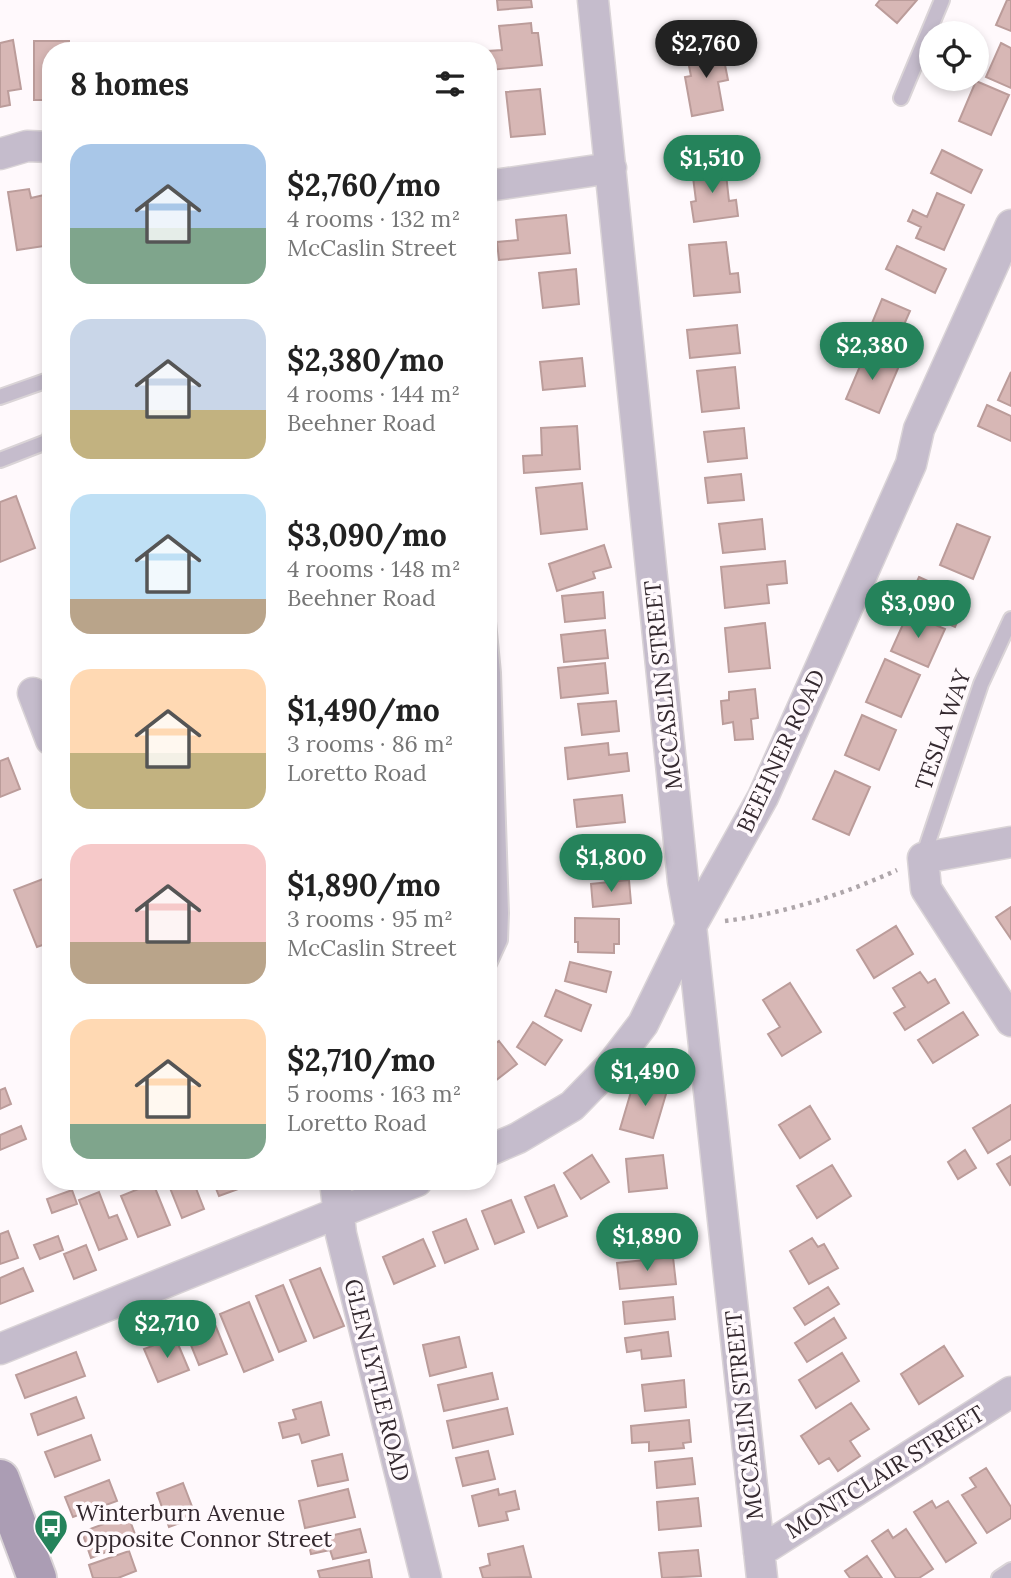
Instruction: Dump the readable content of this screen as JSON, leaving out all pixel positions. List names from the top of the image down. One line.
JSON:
{"streets":{"street":["MCCASLIN STREET","BEEHNER ROAD","GLEN LYTLE ROAD","MONTCLAIR STREET"],"lane":["TESLA WAY"]},"crossings":[["MCCASLIN STREET","BEEHNER ROAD"],["MCCASLIN STREET","MONTCLAIR STREET"]],"places":{"bus stop":["Winterburn Avenue Opposite Connor Street"]},"page":{"price":["$2,760","$1,510","$2,380","$3,090","$1,800","$1,490","$1,890","$2,710"],"heading":"8 homes","list":[{"name":"$2,760/mo","note":"4 rooms · 132 m² · McCaslin Street"},{"name":"$2,380/mo","note":"4 rooms · 144 m² · Beehner Road"},{"name":"$3,090/mo","note":"4 rooms · 148 m² · Beehner Road"},{"name":"$1,490/mo","note":"3 rooms · 86 m² · Loretto Road"},{"name":"$1,890/mo","note":"3 rooms · 95 m² · McCaslin Street"},{"name":"$2,710/mo","note":"5 rooms · 163 m² · Loretto Road"}]}}
